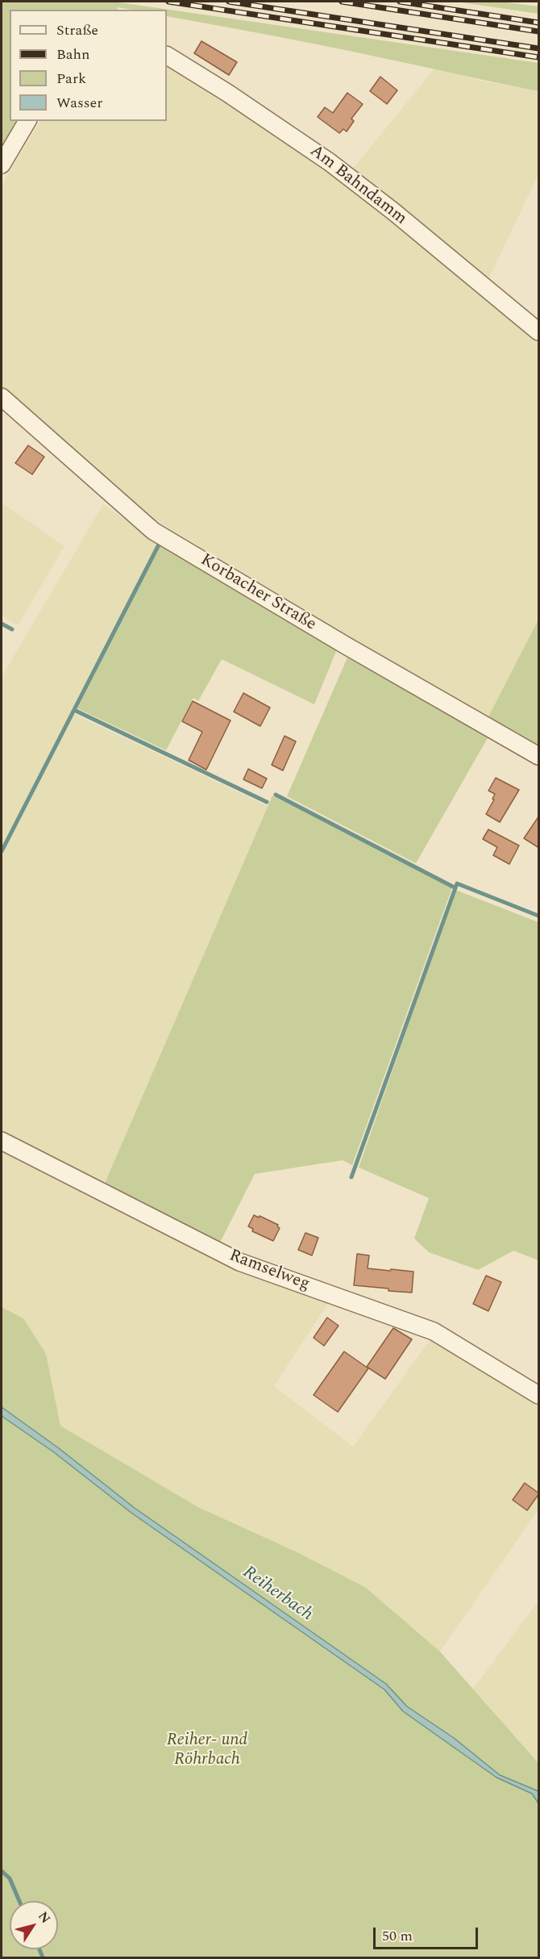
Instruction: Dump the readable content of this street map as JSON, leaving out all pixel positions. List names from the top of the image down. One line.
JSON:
{"streets":{"street":["Am Bahndamm","Korbacher Straße","Ramselweg"]},"water":["Reiherbach"],"parks":["Reiher- und Röhrbach"],"legend":["Straße","Bahn","Park","Wasser"],"scale_bar":"50 m","north":"top right"}
